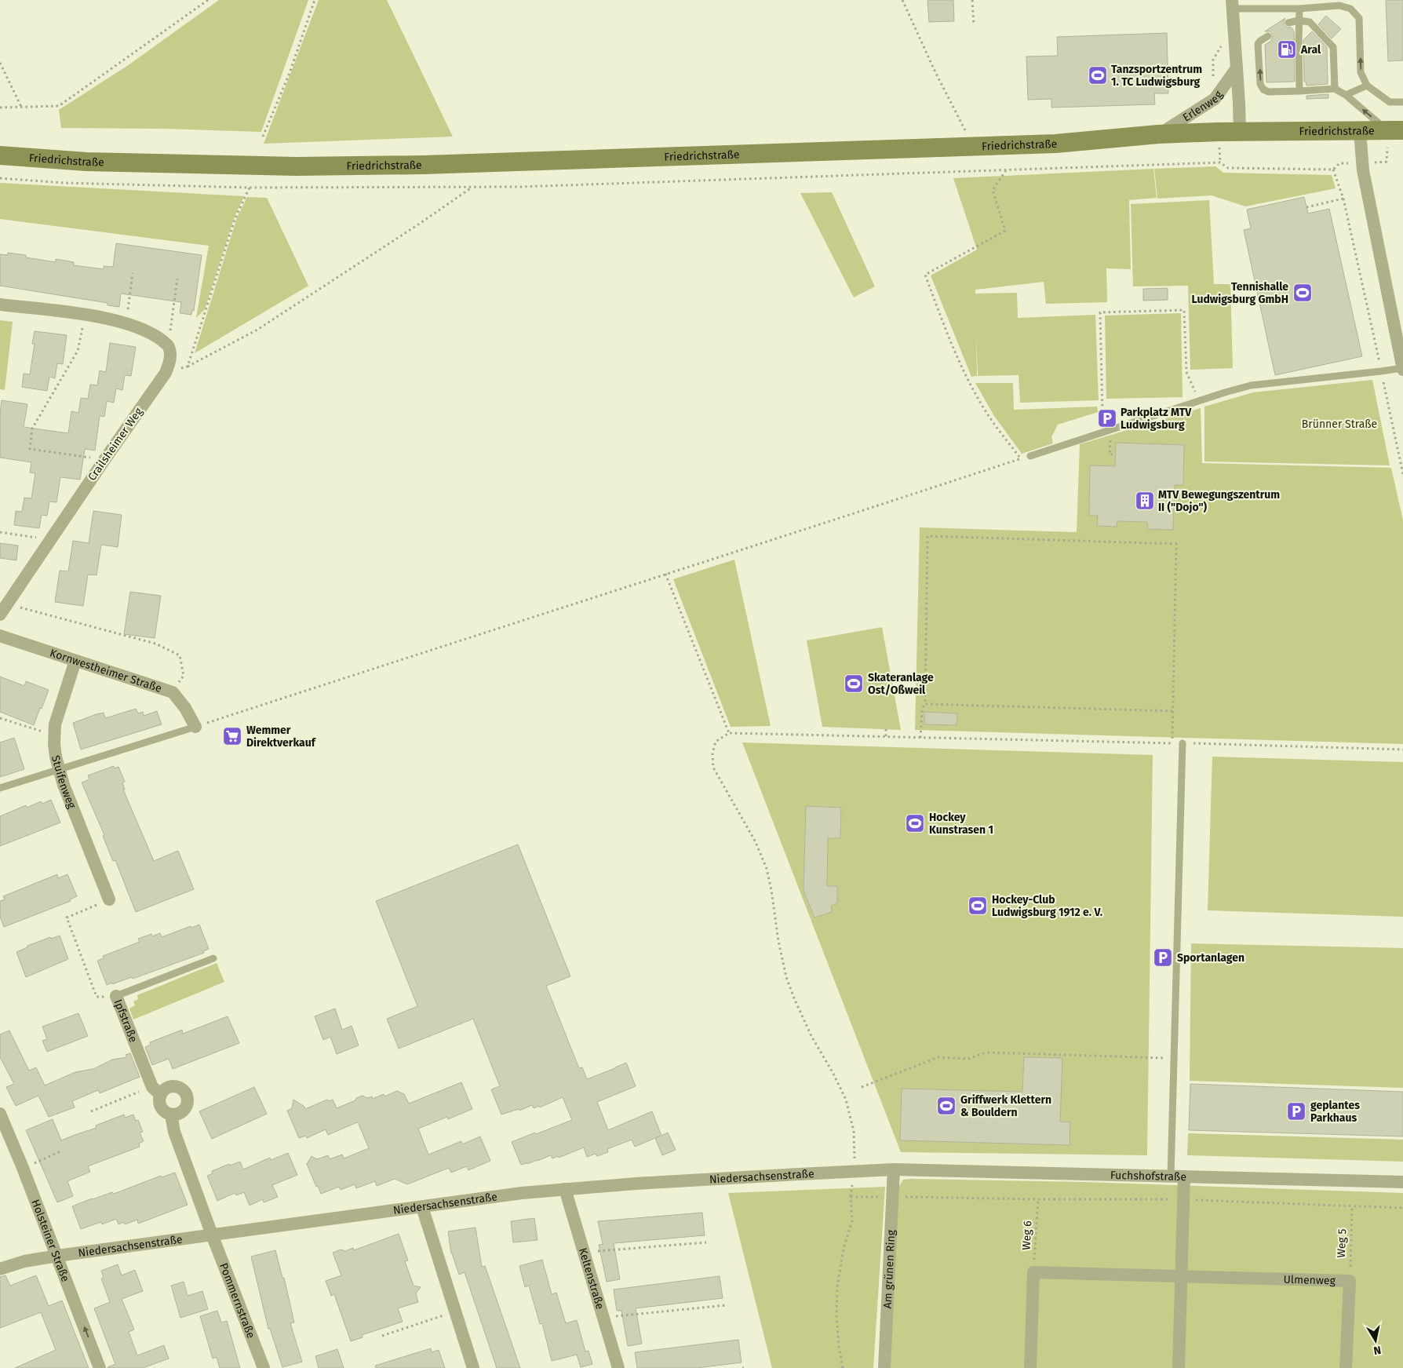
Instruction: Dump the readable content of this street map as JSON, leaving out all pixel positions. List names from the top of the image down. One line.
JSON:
{"streets":{"main road":["Friedrichstraße"],"street":["Erlenweg","Crailsheimer Weg","Kornwestheimer Straße","Stuifenweg","Ipfstraße","Fuchshofstraße","Niedersachsenstraße","Holsteiner Straße","Am grünen Ring","Keltenstraße","Ulmenweg","Pommernstraße"],"path":["Weg 6","Weg 5"]},"crossings":[["Erlenweg","Friedrichstraße"],["Kornwestheimer Straße","Stuifenweg"],["Ipfstraße","Niedersachsenstraße"],["Ipfstraße","Pommernstraße"],["Fuchshofstraße","Niedersachsenstraße"],["Fuchshofstraße","Am grünen Ring"],["Niedersachsenstraße","Holsteiner Straße"],["Niedersachsenstraße","Am grünen Ring"],["Niedersachsenstraße","Keltenstraße"],["Niedersachsenstraße","Pommernstraße"],["Weg 6","Ulmenweg"],["Weg 5","Ulmenweg"]],"one_way":["Holsteiner Straße"],"parks":["Brünner Straße"],"places":{"fuel station":["Aral"],"sports":["Tanzsportzentrum 1. TC Ludwigsburg","Tennishalle Ludwigsburg GmbH","Skateranlage Ost/Oßweil","Hockey Kunstrasen 1","Hockey-Club Ludwigsburg 1912 e. V.","Griffwerk Klettern & Bouldern"],"parking":["Parkplatz MTV Ludwigsburg","Sportanlagen","geplantes Parkhaus"],"building":["MTV Bewegungszentrum II (\"Dojo\")"],"supermarket":["Wemmer Direktverkauf"]},"north":"bottom"}
